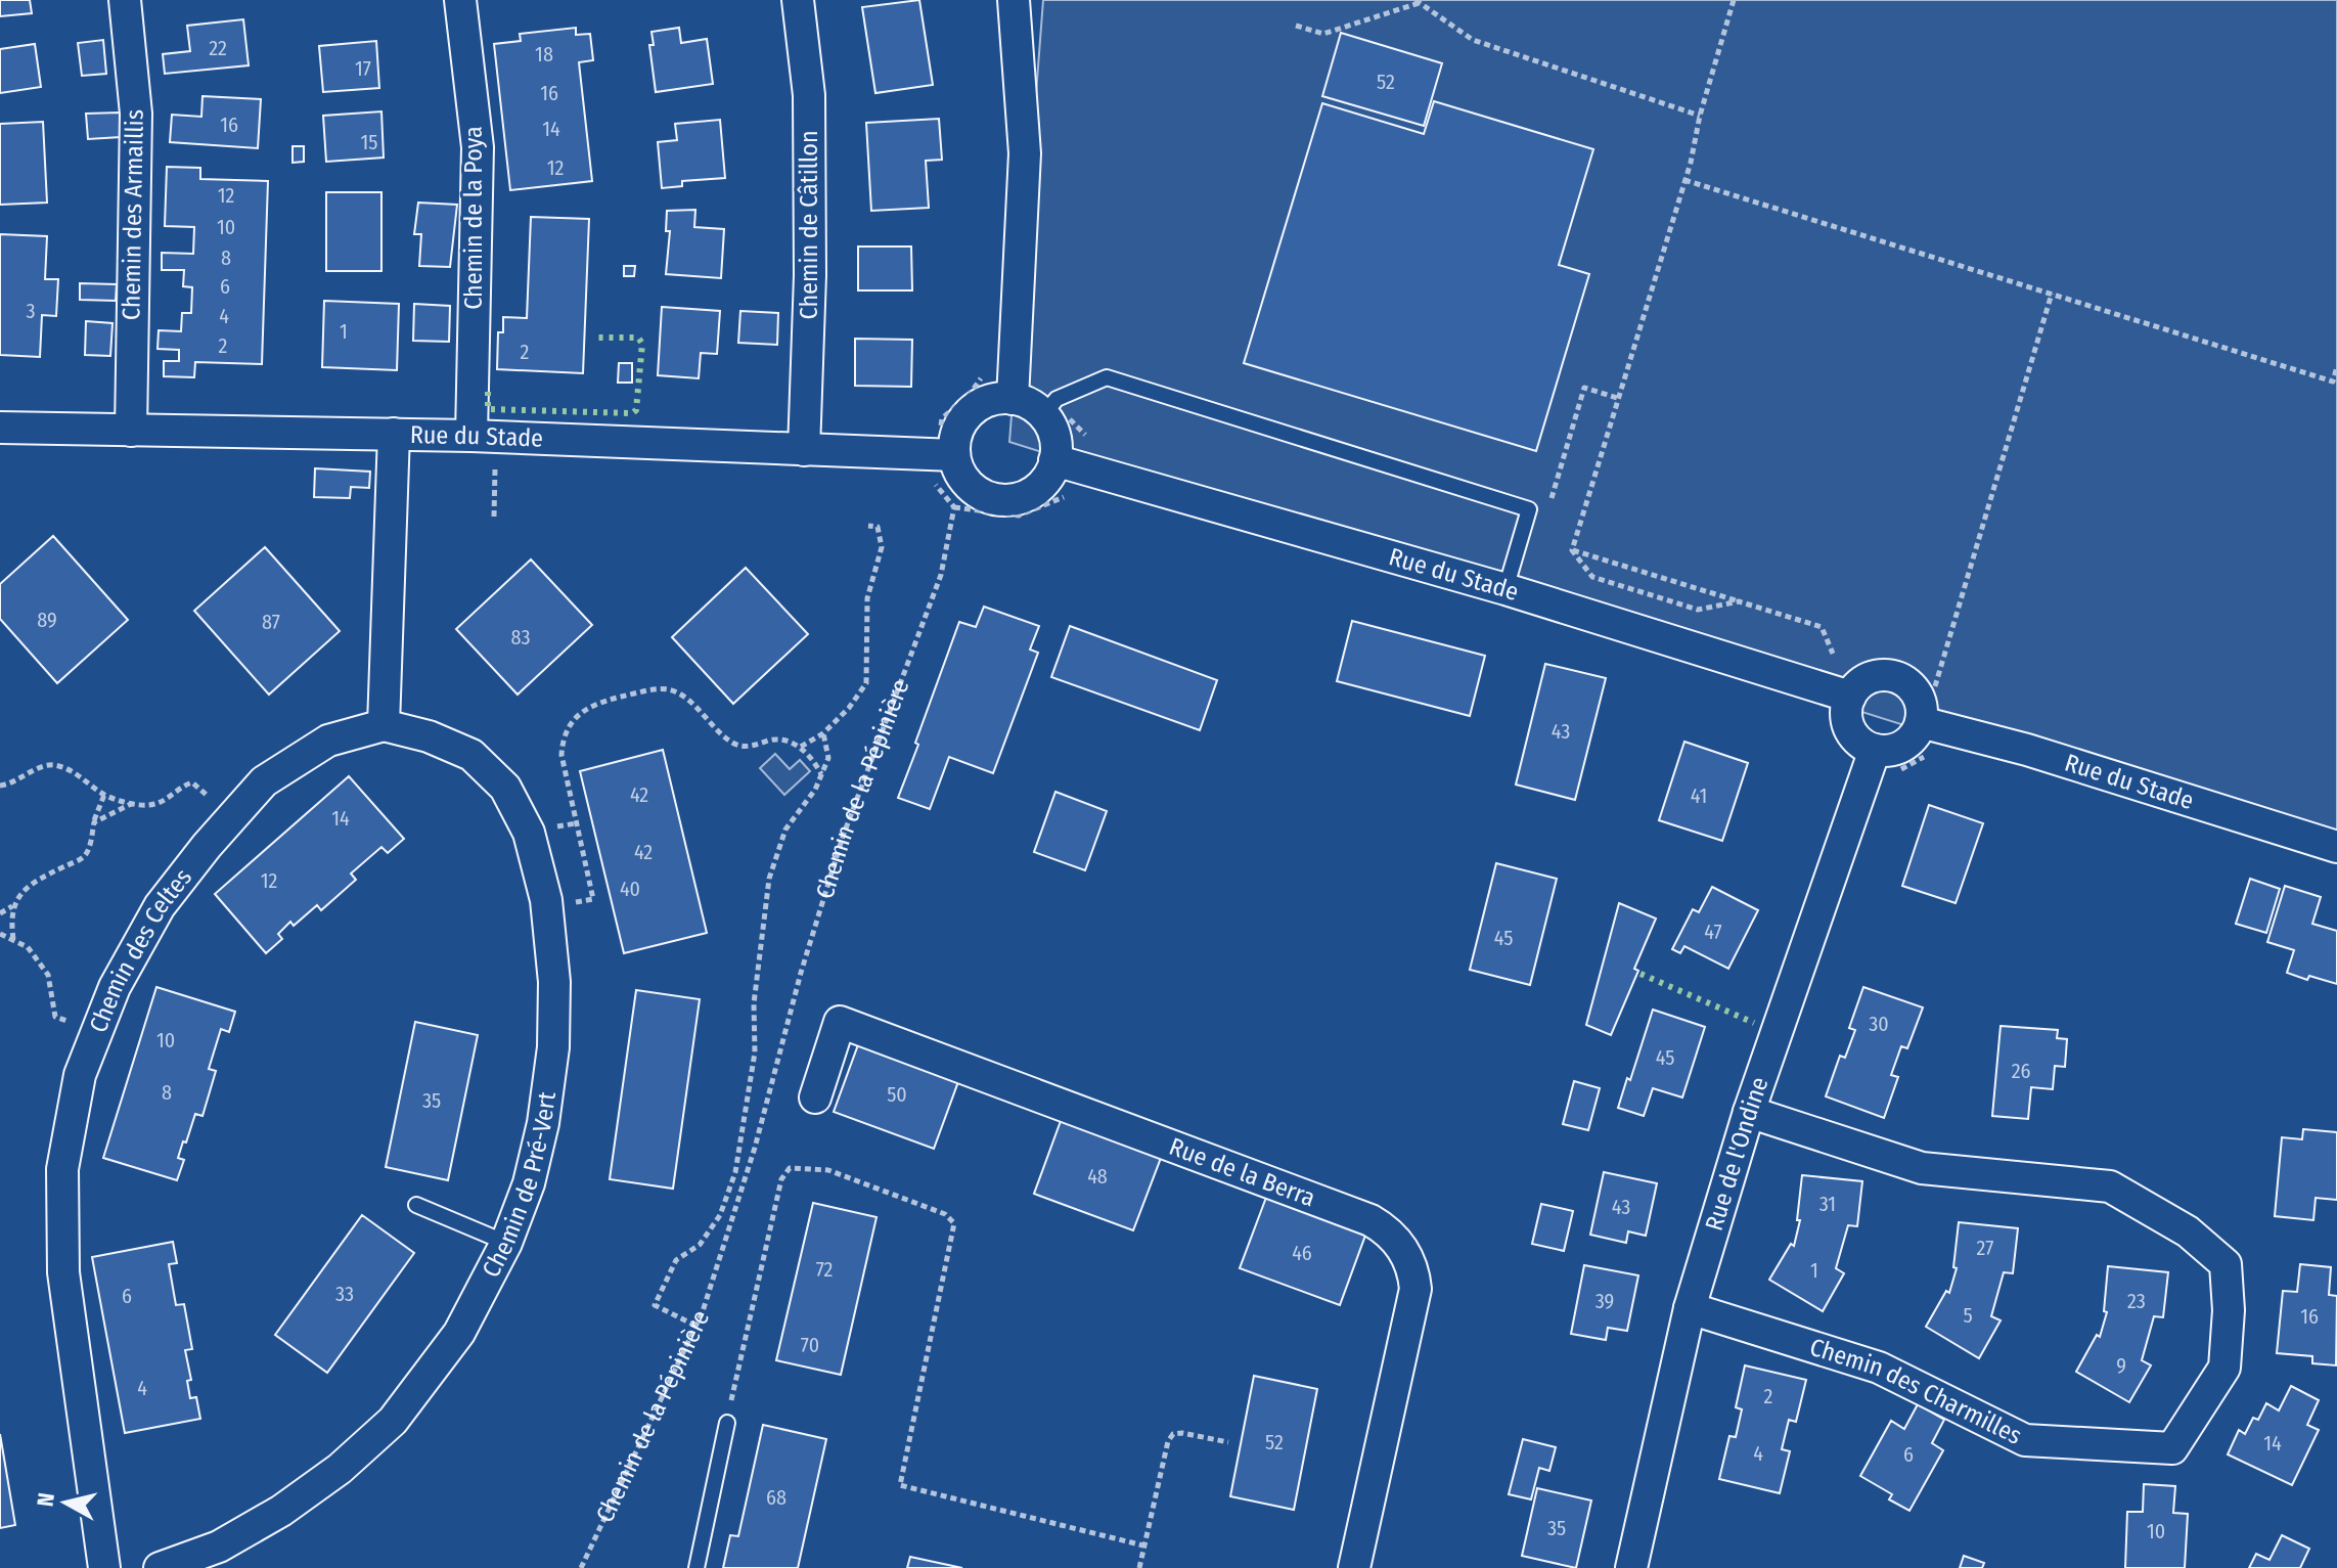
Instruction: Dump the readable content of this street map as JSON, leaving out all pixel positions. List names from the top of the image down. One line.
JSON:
{"streets":{"street":["Chemin des Armaillis","Chemin de la Poya","Chemin de Câtillon","Rue du Stade","Chemin des Celtes","Rue de l'Ondine","Rue de la Berra","Chemin de Pré-Vert","Chemin des Charmilles"],"path":["Chemin de la Pépinière"]},"crossings":[["Chemin des Armaillis","Rue du Stade"],["Chemin de la Poya","Rue du Stade"],["Chemin de Câtillon","Rue du Stade"],["Rue du Stade","Chemin de la Pépinière"],["Rue du Stade","Rue de l'Ondine"],["Chemin des Celtes","Chemin de Pré-Vert"],["Rue de l'Ondine","Chemin des Charmilles"]],"house_numbers":["22","18","17","52","16","16","14","15","12","12","10","8","6","3","4","1","2","2","89","87","83","43","42","41","14","42","12","40","47","45","30","10","45","26","8","50","35","48","31","43","27","46","72","1","33","6","39","23","5","16","70","9","4","2","52","14","4","6","68","35","10"],"north":"left"}
